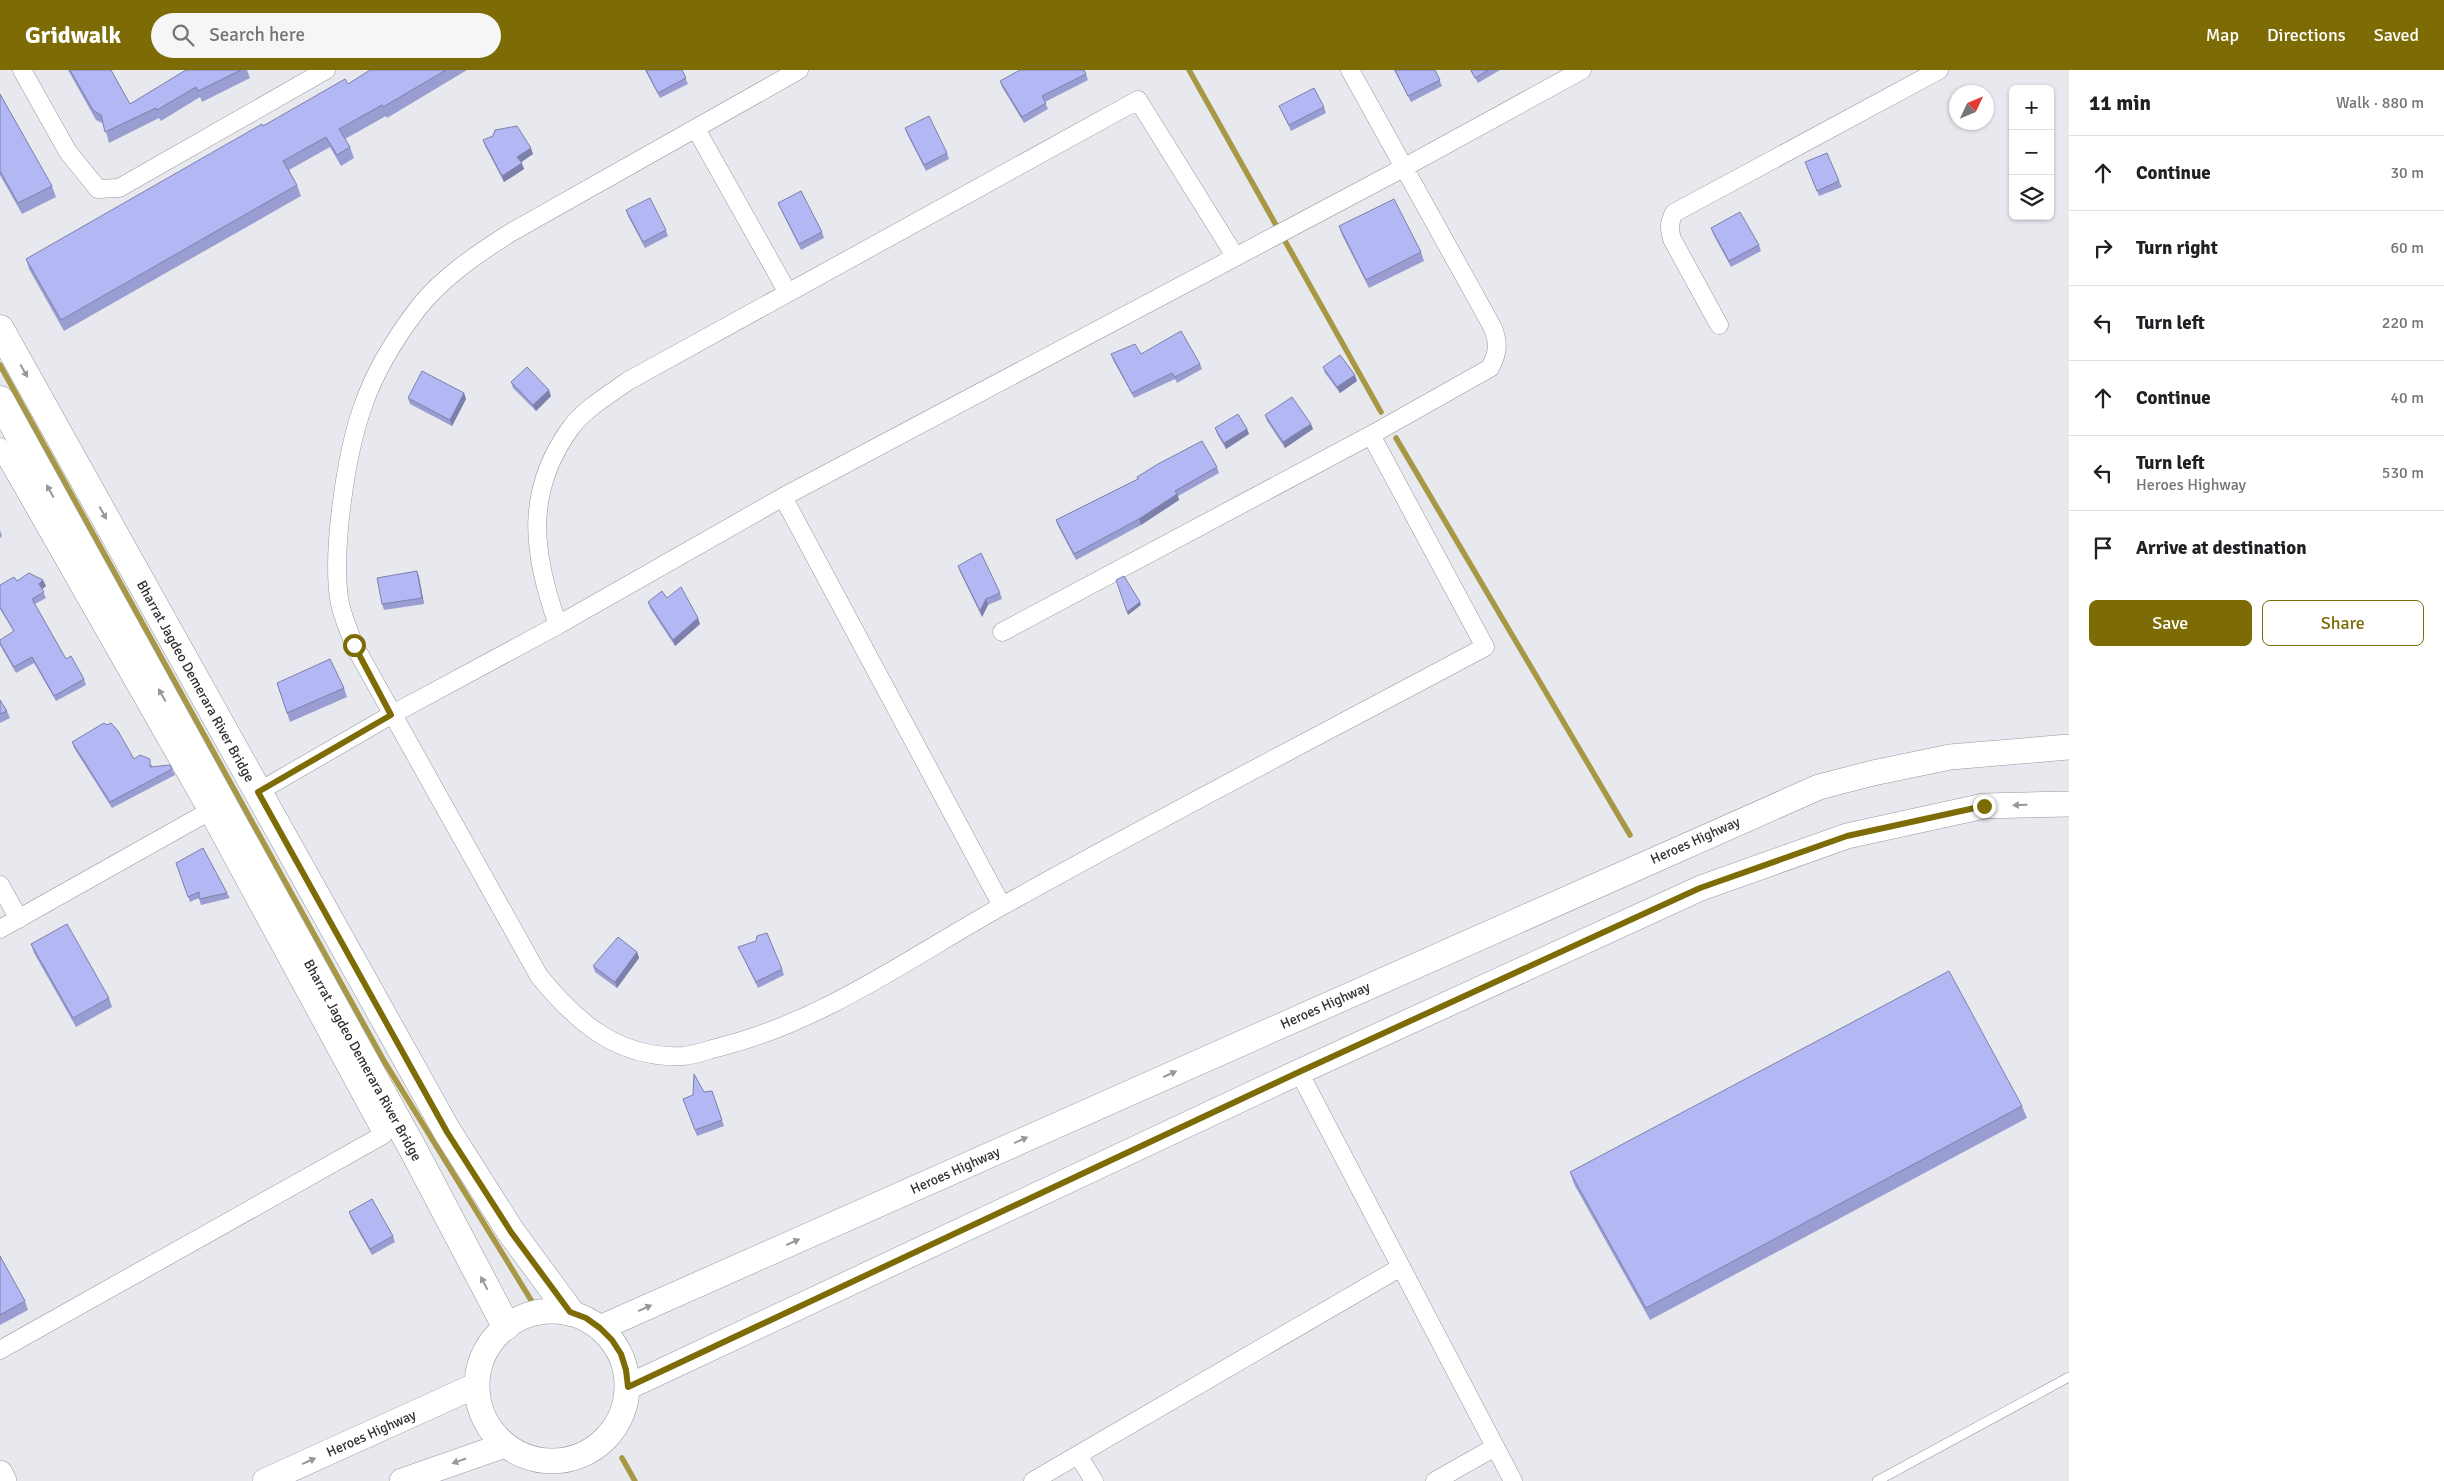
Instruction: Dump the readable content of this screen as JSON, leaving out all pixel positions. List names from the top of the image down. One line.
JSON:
{"streets":{"main road":["Bharrat Jagdeo Demerara River Bridge","Heroes Highway"]},"crossings":[["Bharrat Jagdeo Demerara River Bridge","Heroes Highway"]],"north":"top right","page":{"header":"Gridwalk","search":"Search here","nav":["Map","Directions","Saved"],"heading":["11 min","Walk · 880 m"],"map_buttons":["+","−"],"list":[["Continue","30 m"],["Turn right","60 m"],["Turn left","220 m"],["Continue","40 m"],["Turn left","Heroes Highway","530 m"],"Arrive at destination"],"buttons":["Save","Share"]}}
